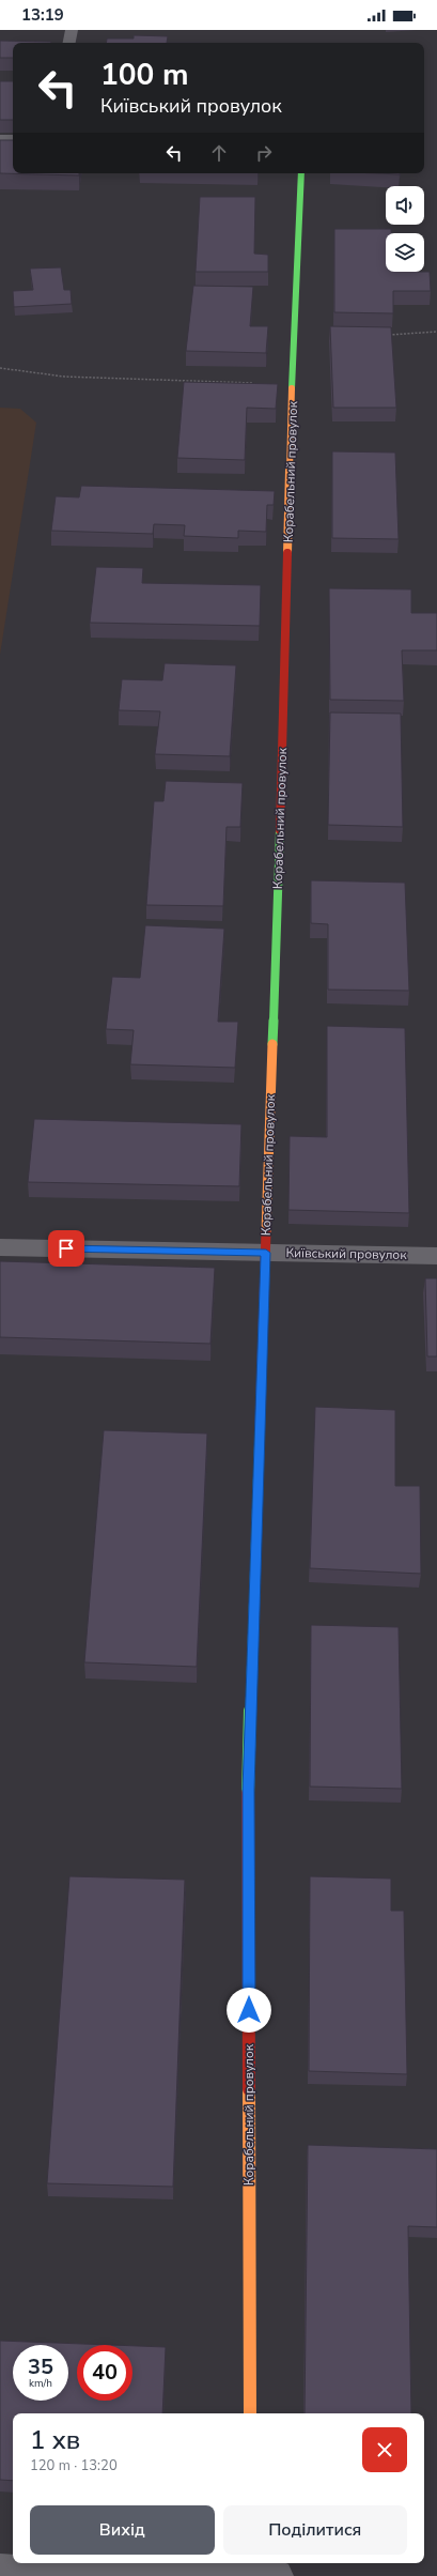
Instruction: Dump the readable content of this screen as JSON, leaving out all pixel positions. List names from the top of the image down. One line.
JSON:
{"streets":{"street":["Корабельний провулок","Київський провулок"]},"crossings":[["Корабельний провулок","Київський провулок"]],"page":{"status":"13:19","turn":["100 m","Київський провулок"],"speed":"35 km/h","limit":"40","heading":["1 хв","120 m · 13:20"],"buttons":["Вихід","Поділитися"]}}
